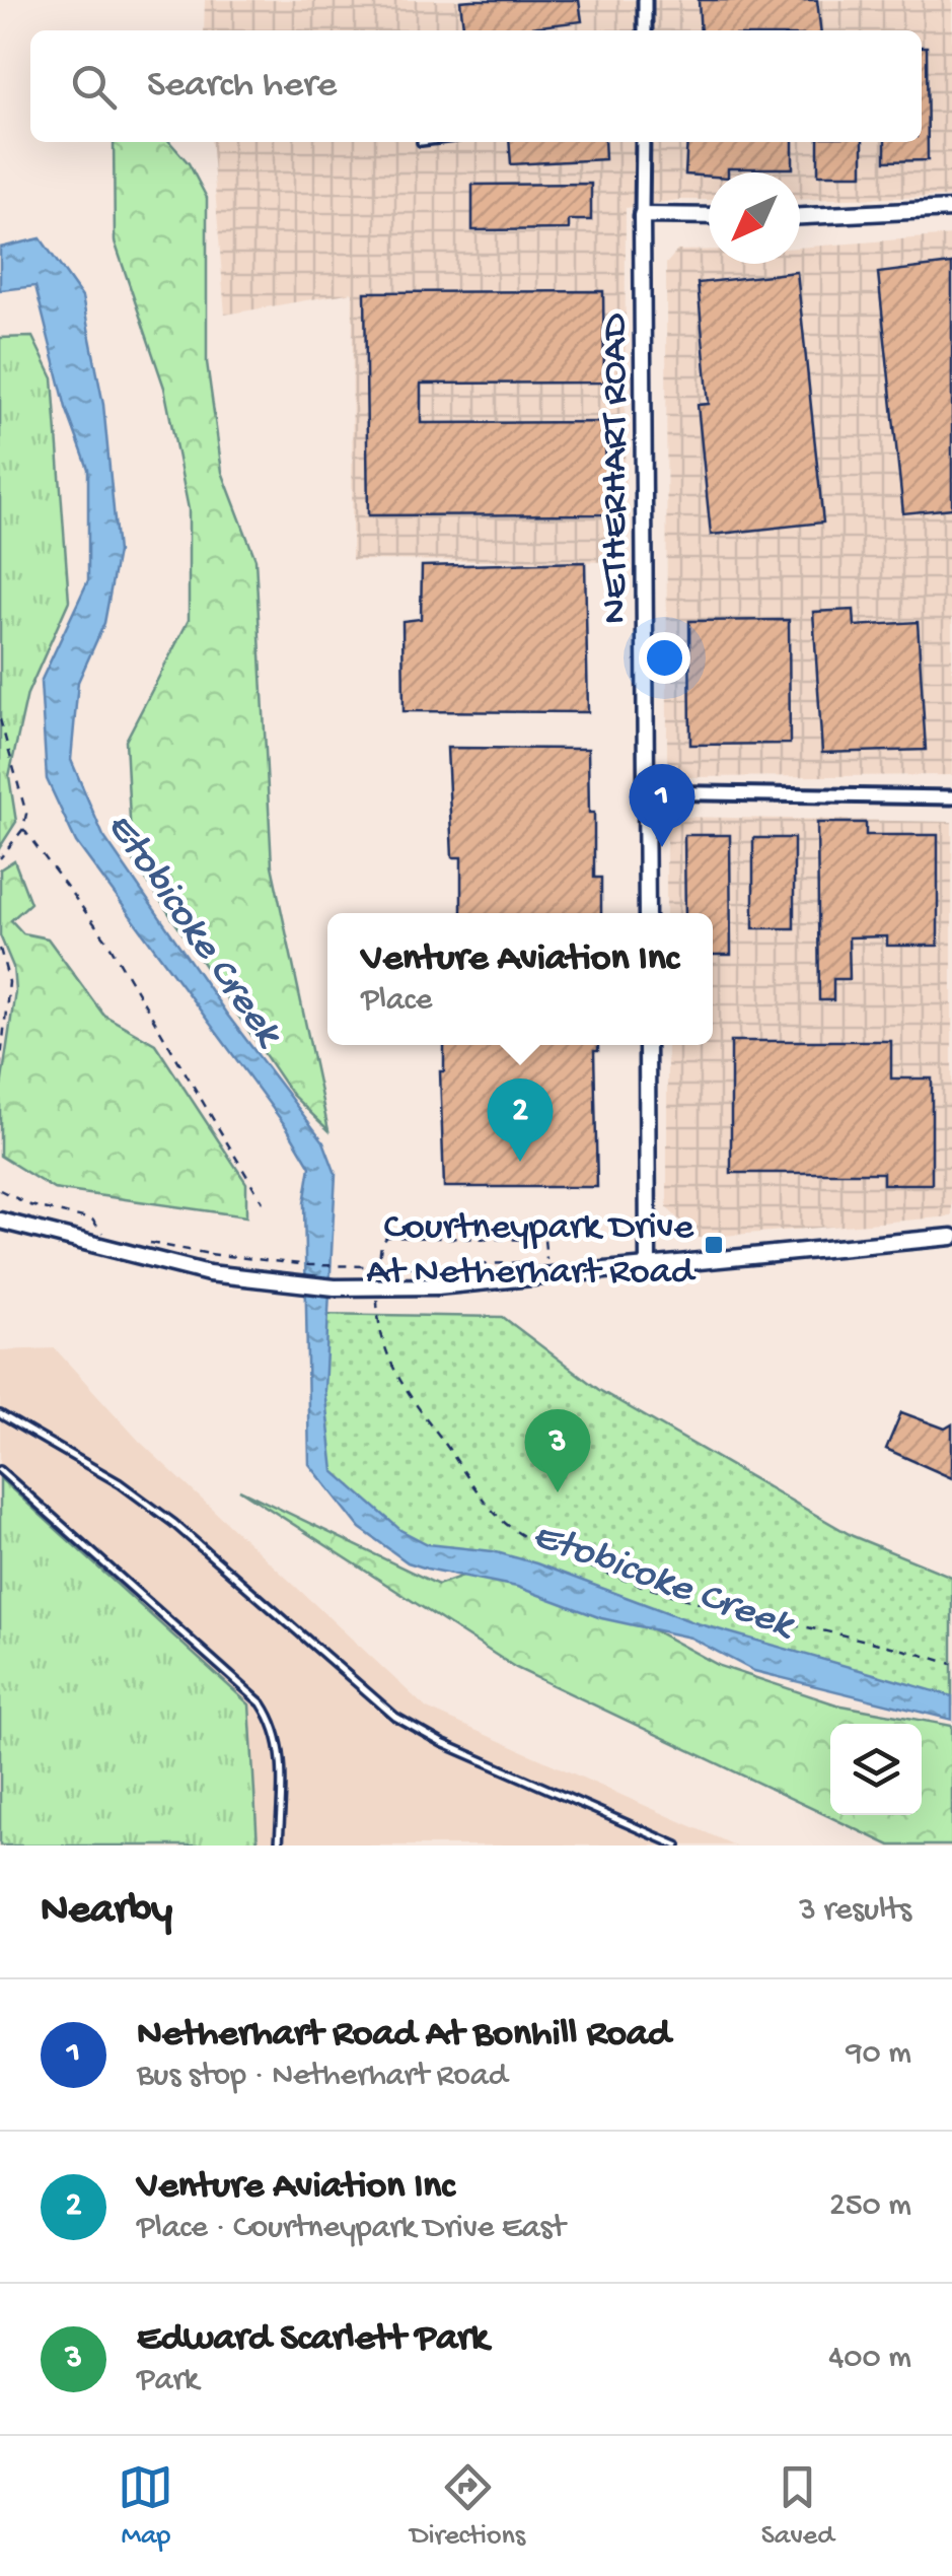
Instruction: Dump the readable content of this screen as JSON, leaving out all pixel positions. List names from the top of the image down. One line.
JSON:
{"streets":{"street":["NETHERHART ROAD"]},"water":["Etobicoke Creek"],"places":{"transit":["Courtneypark Drive At Netherhart Road"]},"north":"bottom left","page":{"search":"Search here","pins":["1","2","3"],"popup":["Venture Aviation Inc","Place"],"heading":["Nearby","3 results"],"list":[{"mark":"1","name":"Netherhart Road At Bonhill Road","note":"Bus stop · Netherhart Road","value":"90 m"},{"mark":"2","name":"Venture Aviation Inc","note":"Place · Courtneypark Drive East","value":"250 m"},{"mark":"3","name":"Edward Scarlett Park","note":"Park","value":"400 m"}],"nav":["Map","Directions","Saved"]}}
